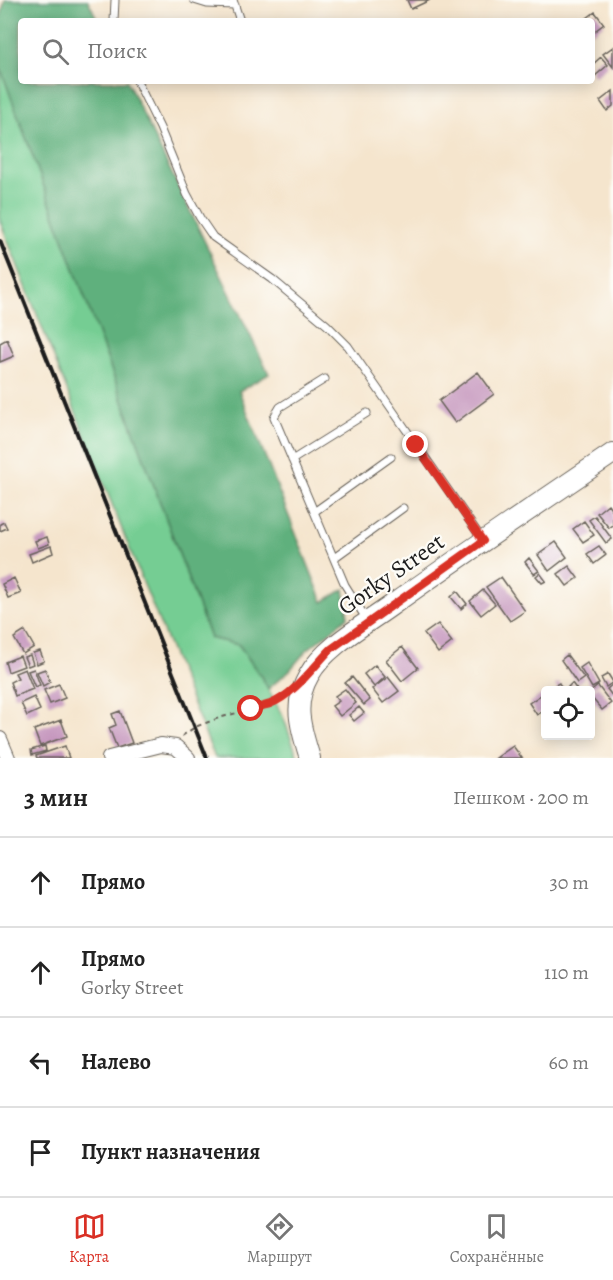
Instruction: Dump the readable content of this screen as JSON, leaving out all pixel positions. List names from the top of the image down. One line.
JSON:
{"streets":{"street":["Gorky Street"]},"page":{"search":"Поиск","heading":["3 мин","Пешком · 200 m"],"list":[["Прямо","30 m"],["Прямо","Gorky Street","110 m"],["Налево","60 m"],"Пункт назначения"],"nav":["Карта","Маршрут","Сохранённые"]}}
